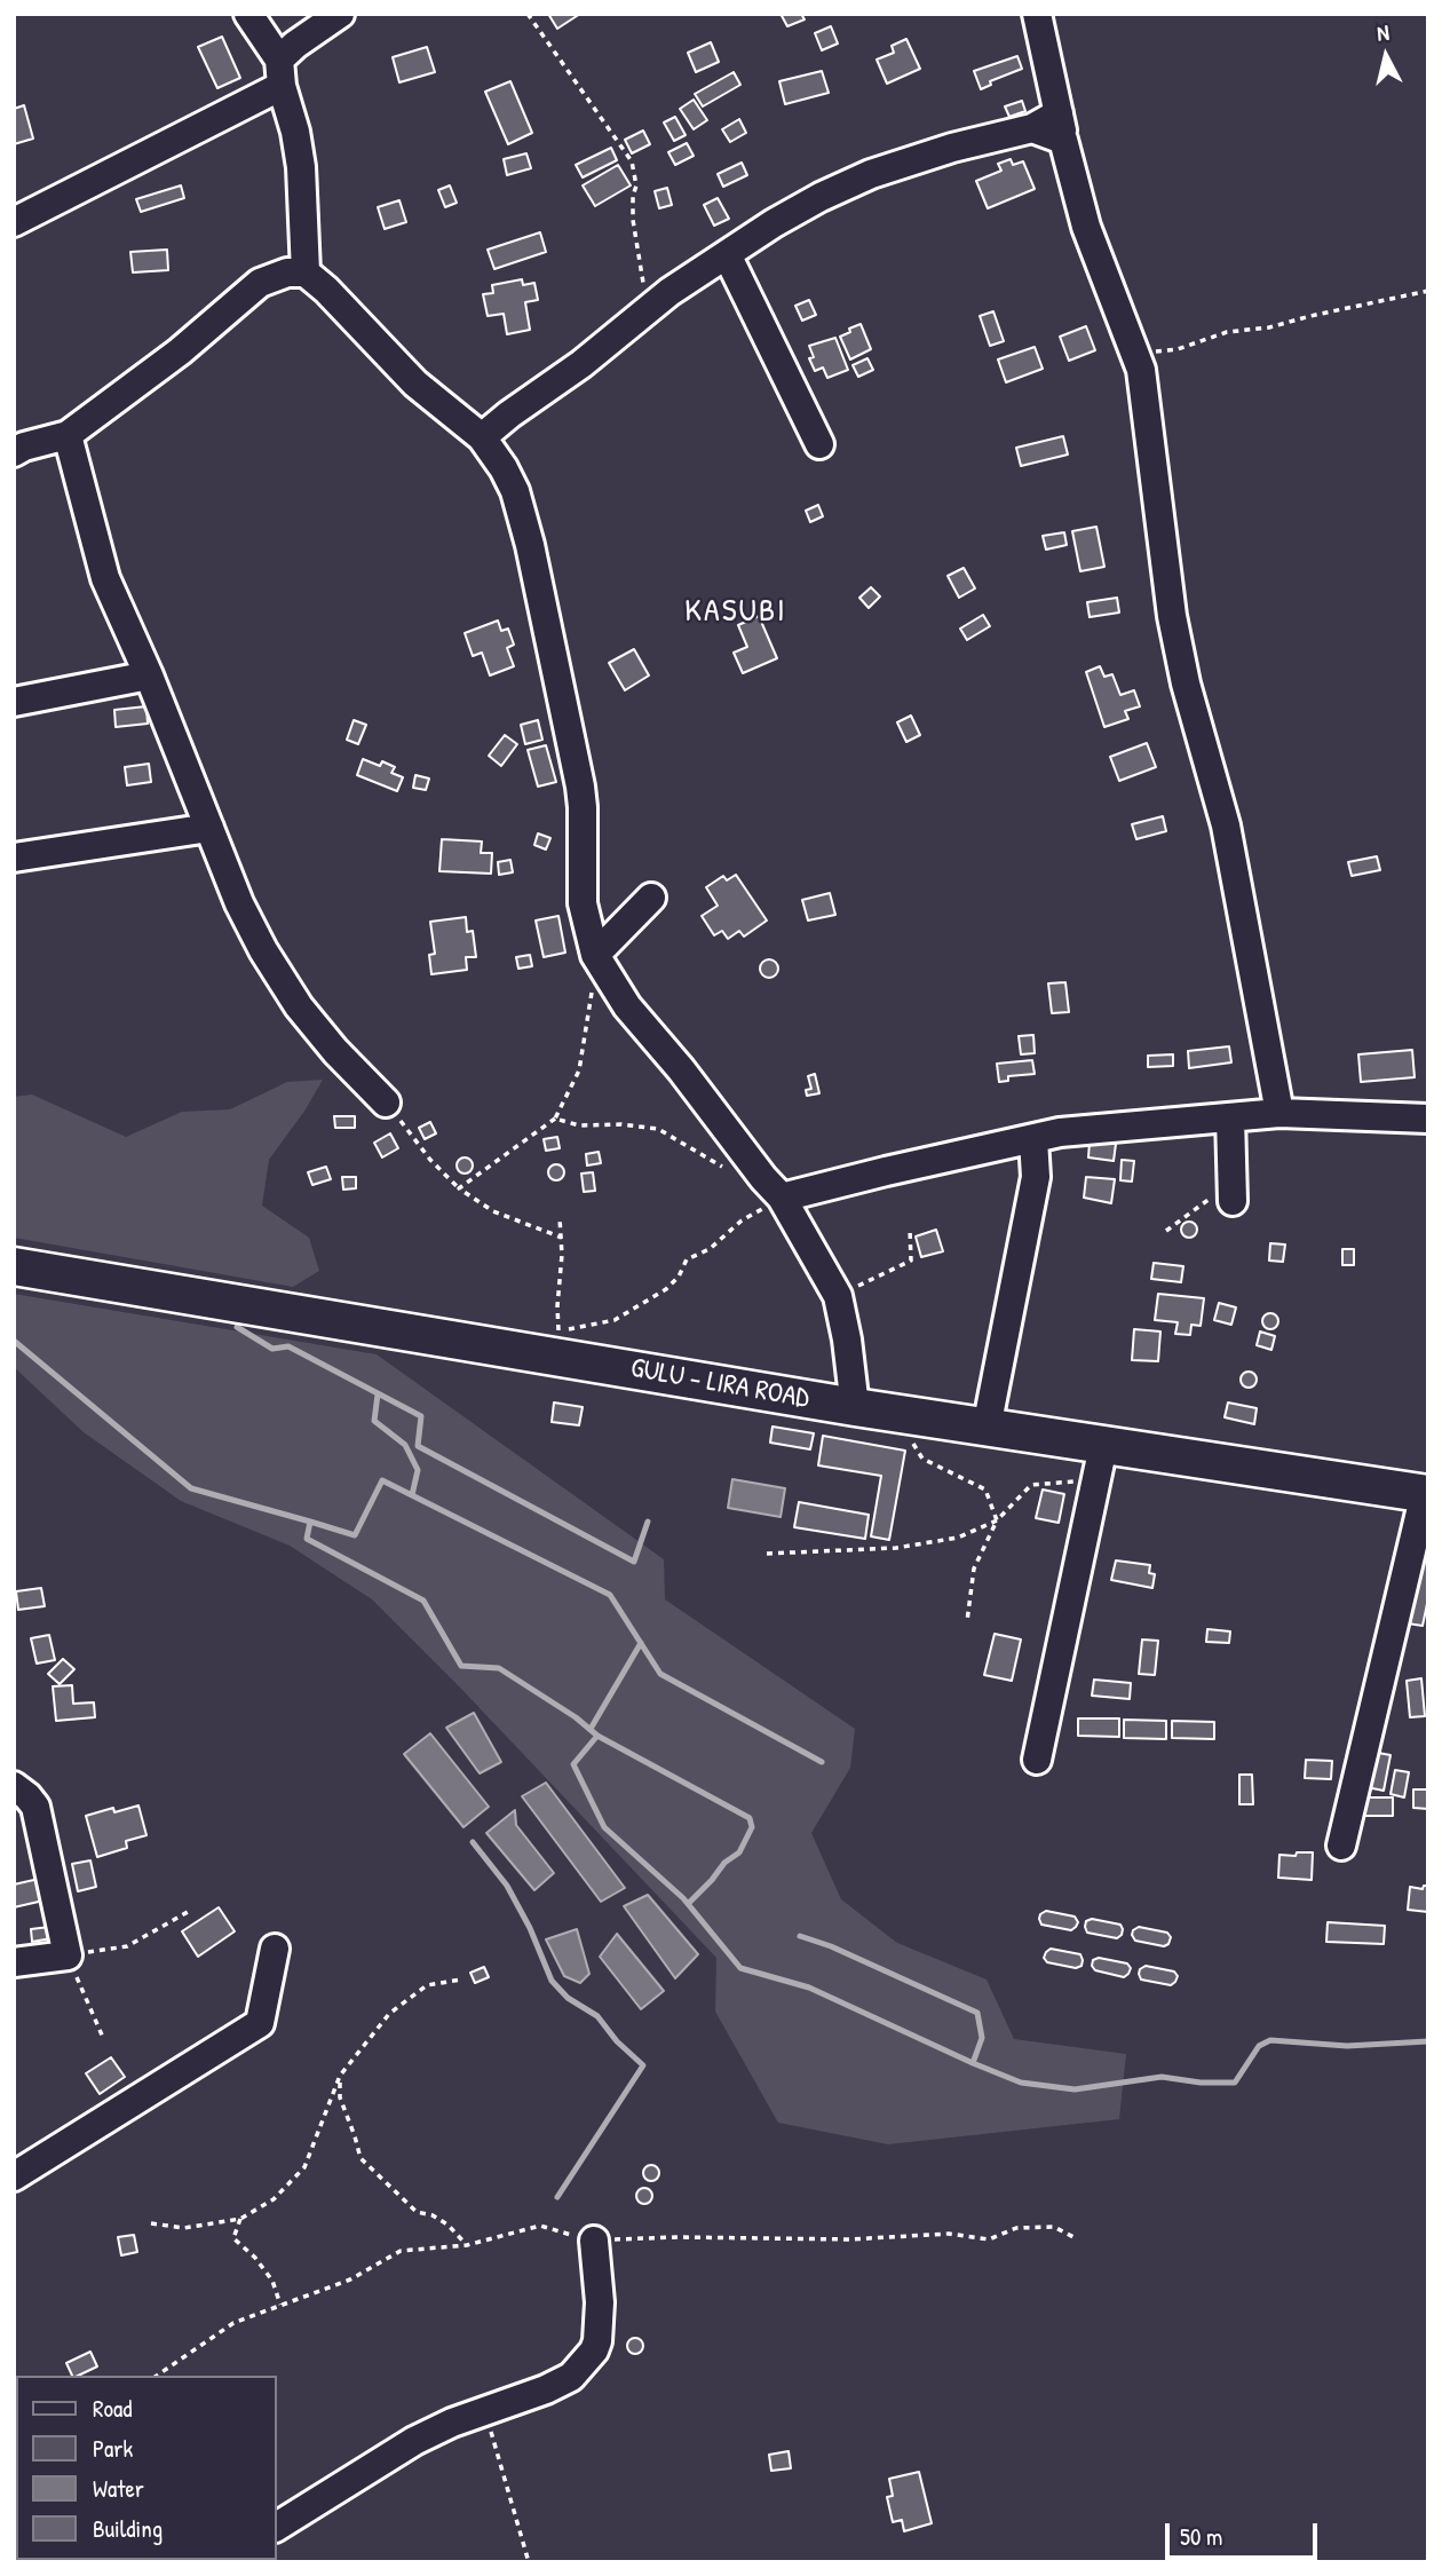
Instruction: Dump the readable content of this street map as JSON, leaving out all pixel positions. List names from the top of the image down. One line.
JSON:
{"streets":{"main road":["GULU - LIRA ROAD"]},"districts":["KASUBI"],"legend":["Road","Park","Water","Building"],"scale_bar":"50 m","north":"top"}
